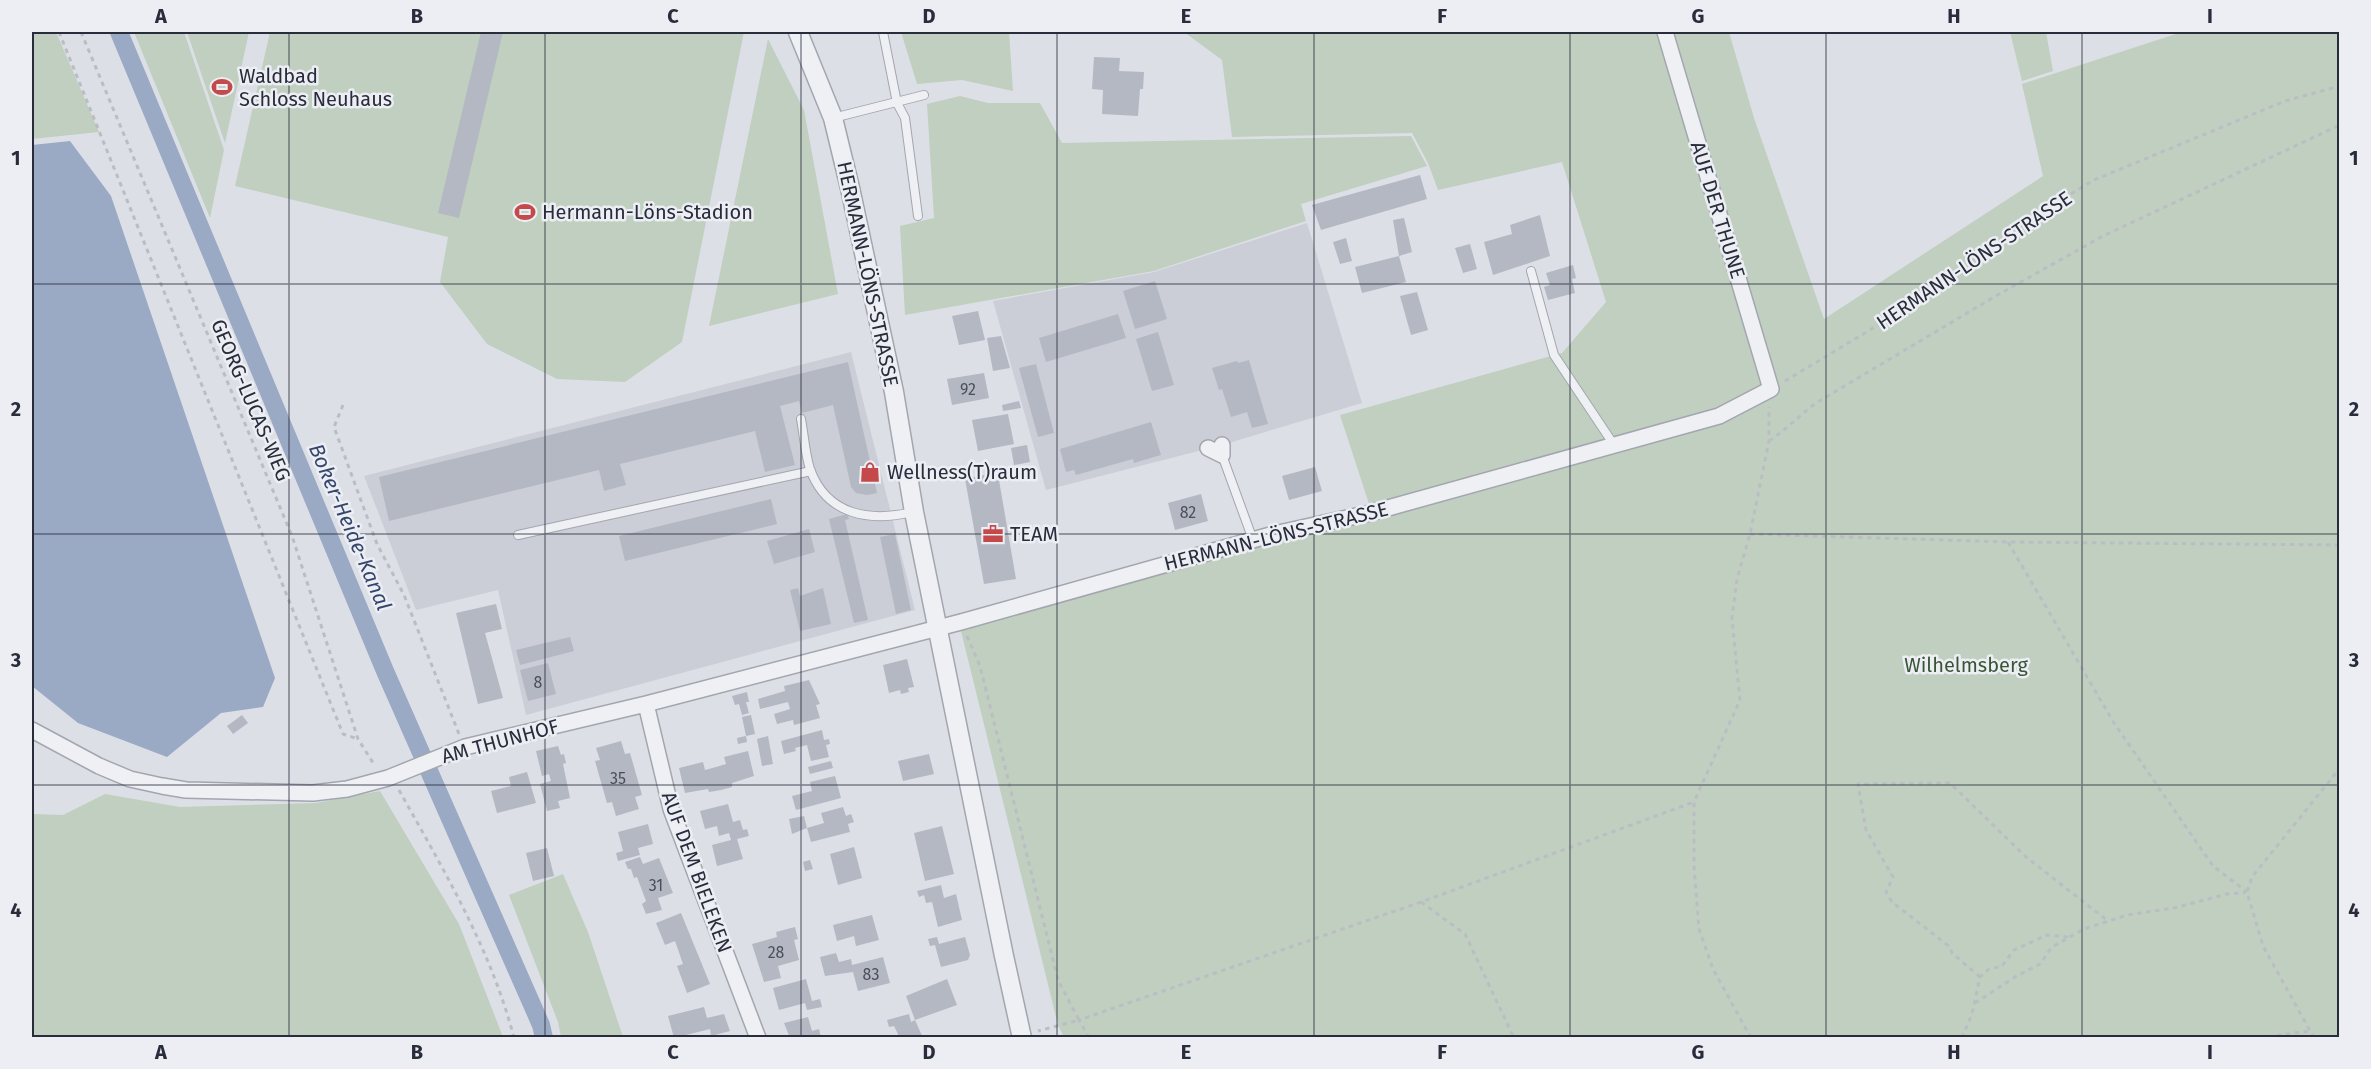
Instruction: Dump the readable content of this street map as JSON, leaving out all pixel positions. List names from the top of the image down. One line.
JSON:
{"streets":{"street":["AUF DER THUNE","HERMANN-LÖNS-STRASSE","AM THUNHOF","AUF DEM BIELEKEN"],"path":["GEORG-LUCAS-WEG"]},"crossings":[["AUF DER THUNE","HERMANN-LÖNS-STRASSE"],["HERMANN-LÖNS-STRASSE","AM THUNHOF"],["GEORG-LUCAS-WEG","AM THUNHOF"],["AM THUNHOF","AUF DEM BIELEKEN"]],"water":["Boker-Heide-Kanal"],"parks":["Wilhelmsberg"],"places":{"sports":["Waldbad Schloss Neuhaus","Hermann-Löns-Stadion"],"shop":["Wellness(T)raum"],"office":["TEAM"]},"house_numbers":["92","82","8","35","31","28","83"],"grid":{"columns":["A","B","C","D","E","F","G","H","I"],"rows":["1","2","3","4"]}}
